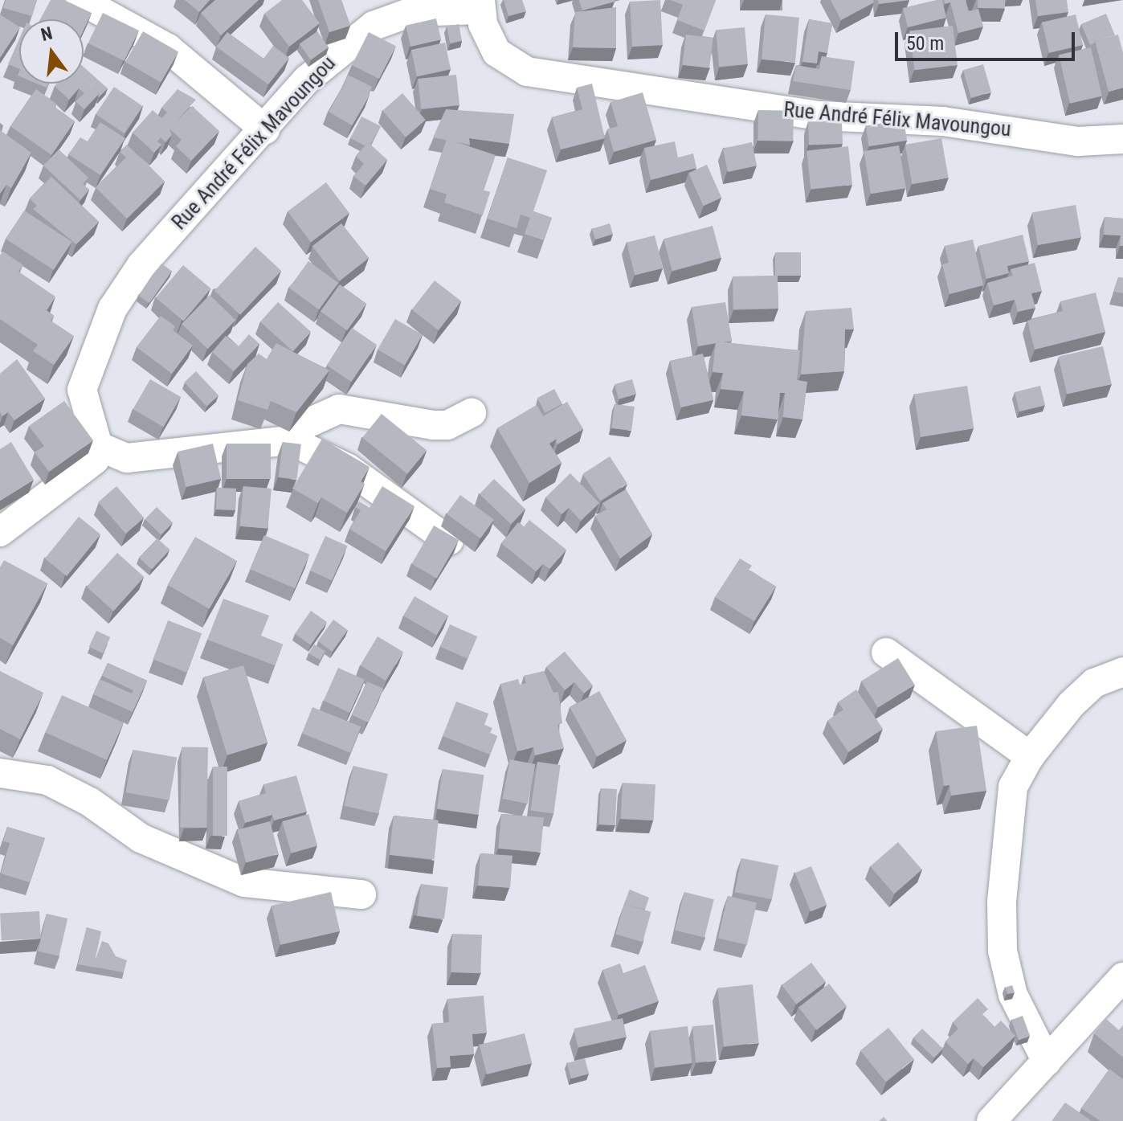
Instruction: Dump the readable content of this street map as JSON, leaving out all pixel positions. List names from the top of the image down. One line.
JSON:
{"streets":{"street":["Rue André Félix Mavoungou"]},"scale_bar":"50 m","north":"top"}
